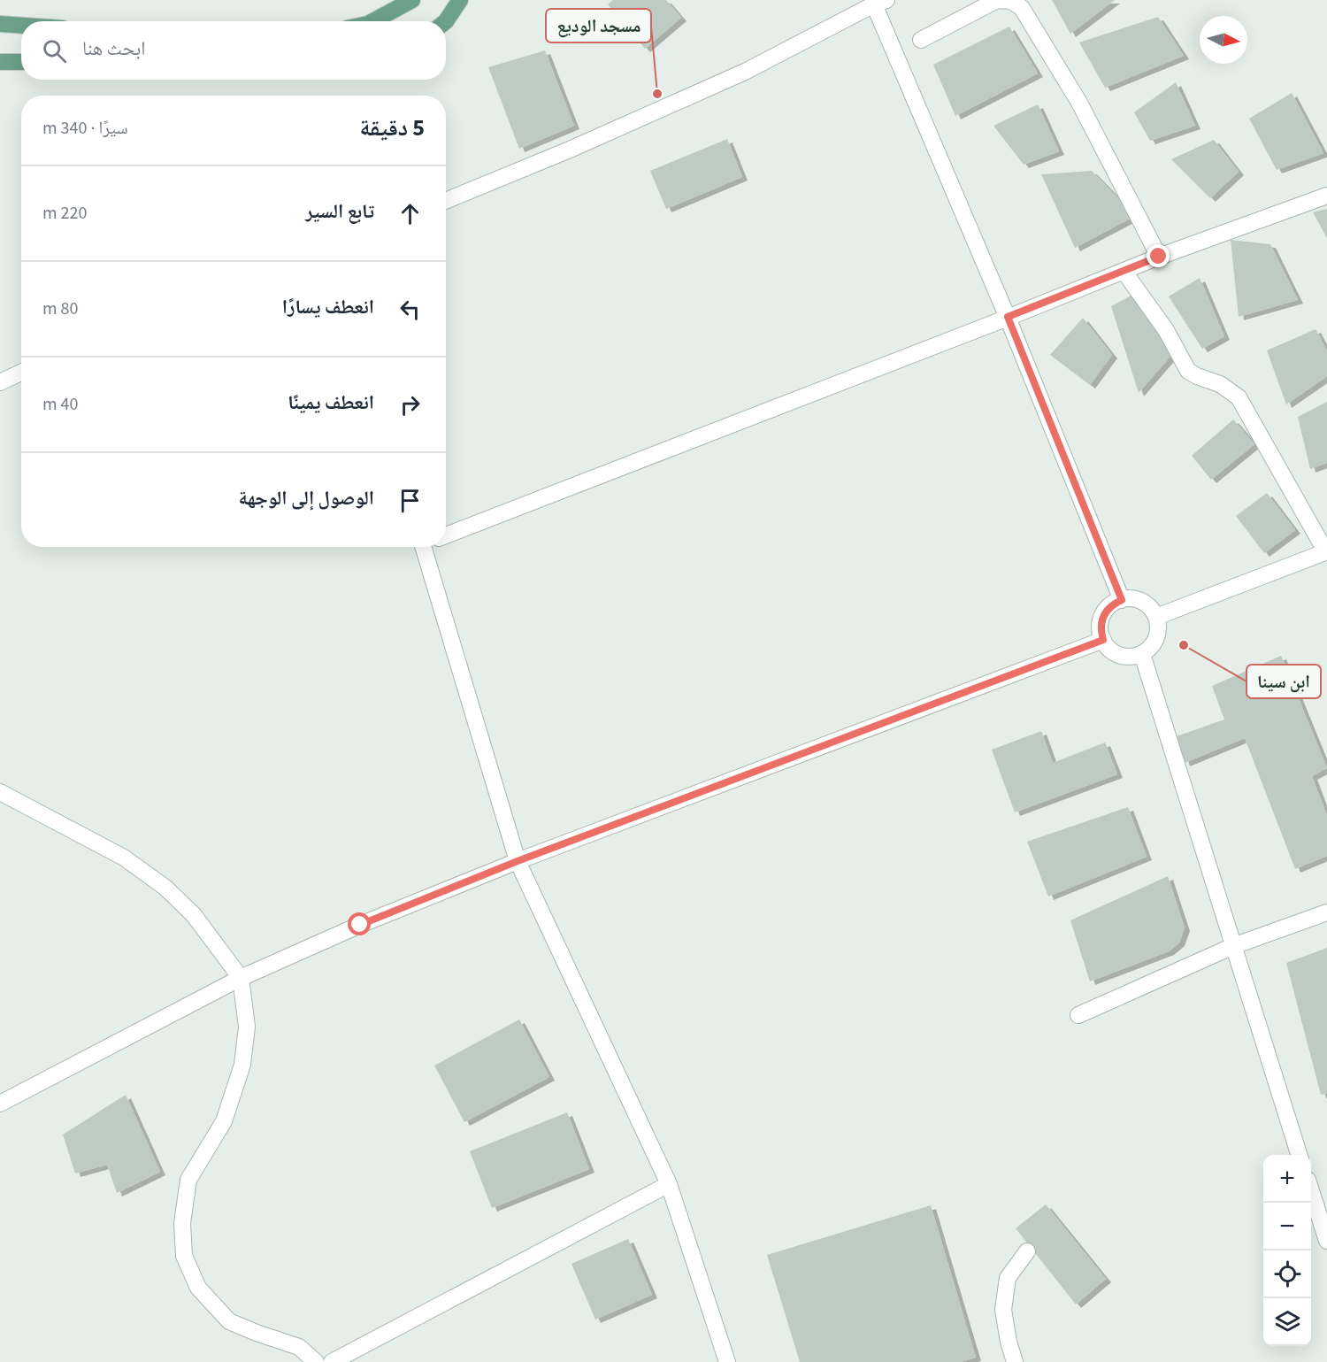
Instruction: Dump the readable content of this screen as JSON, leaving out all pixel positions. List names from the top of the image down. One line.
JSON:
{"places":["مسجد الوديع","ابن سينا"],"north":"right","page":{"search":"ابحث هنا","heading":["5 دقيقة","سيرًا · 340 m"],"list":[["تابع السير","220 m"],["انعطف يسارًا","80 m"],["انعطف يمينًا","40 m"],"الوصول إلى الوجهة"],"map_buttons":["+","−"]}}
